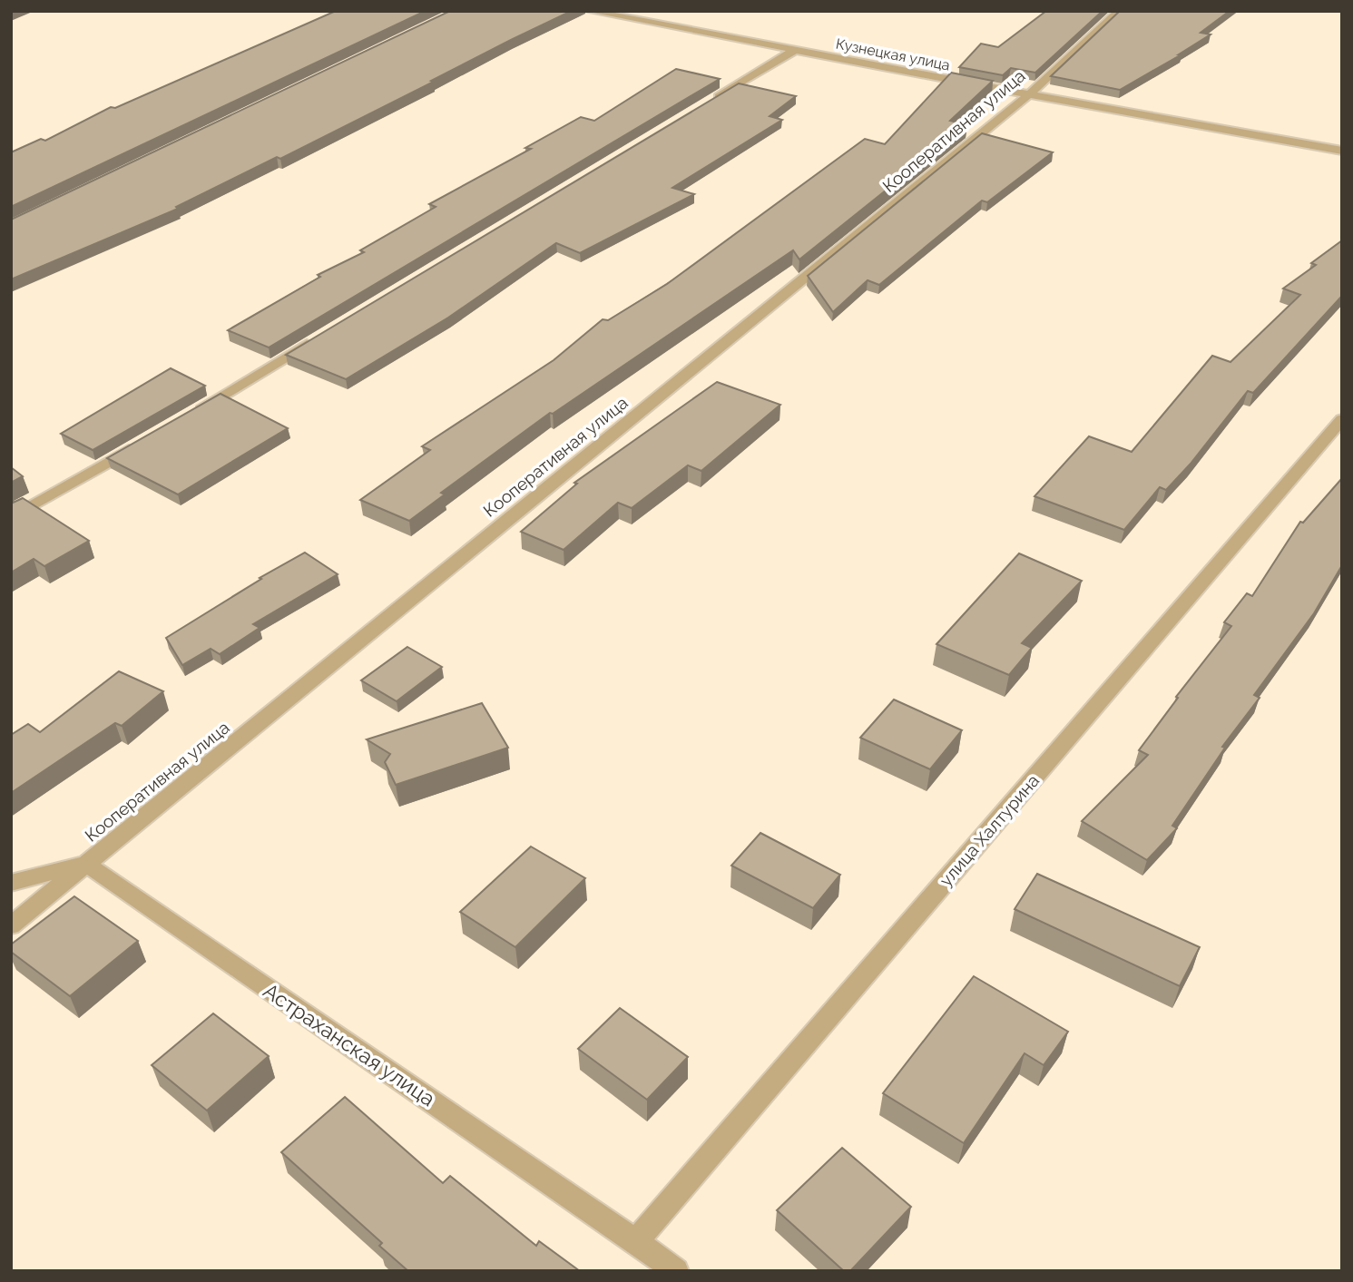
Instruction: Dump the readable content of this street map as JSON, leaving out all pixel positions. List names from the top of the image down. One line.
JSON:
{"streets":{"street":["Кузнецкая улица","Кооперативная улица","улица Халтурина","Астраханская улица"]},"crossings":[["Кузнецкая улица","Кооперативная улица"],["Кооперативная улица","Астраханская улица"],["улица Халтурина","Астраханская улица"]]}
